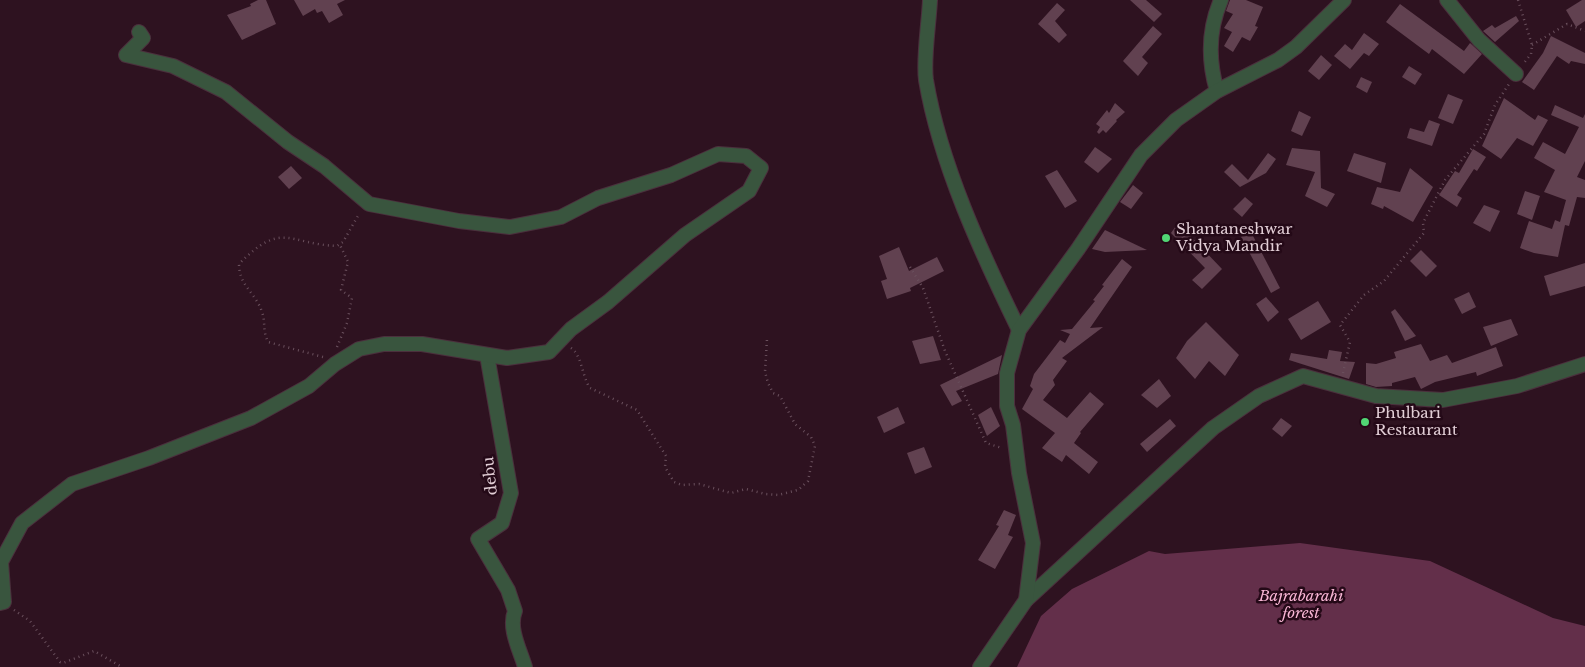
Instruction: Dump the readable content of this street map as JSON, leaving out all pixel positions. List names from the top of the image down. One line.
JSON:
{"streets":{"street":["debu"]},"parks":["Bajrabarahi forest"],"places":["Shantaneshwar Vidya Mandir","Phulbari Restaurant"]}
